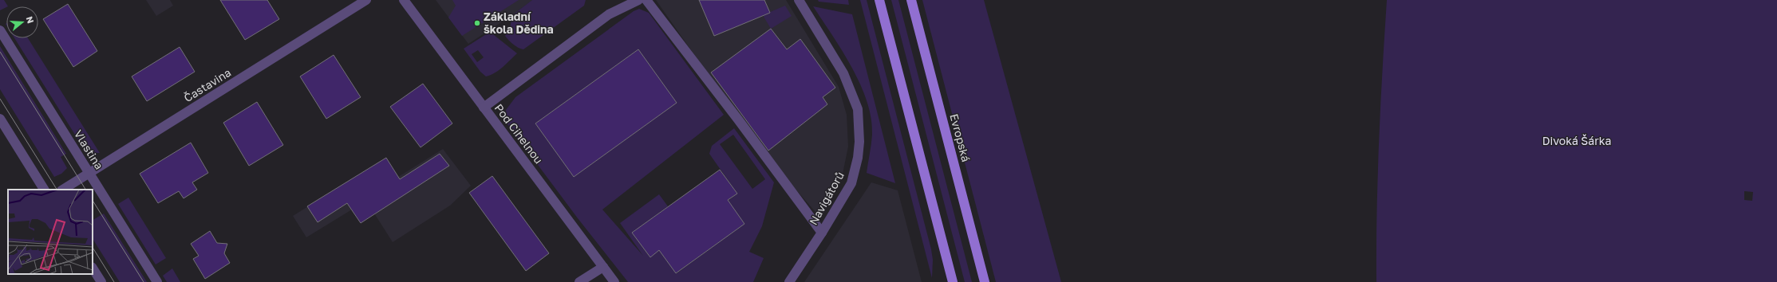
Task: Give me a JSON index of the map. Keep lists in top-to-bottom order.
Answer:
{
  "streets": {
    "main road": ["Evropská"],
    "street": [
      "Častavina",
      "Pod Cihelnou",
      "Vlastina",
      "Navigátorů"
    ]
  },
  "crossings": [
    ["Častavina", "Vlastina"]
  ],
  "parks": ["Divoká Šárka"],
  "places": ["Základní škola Dědina"],
  "north": "right"
}
